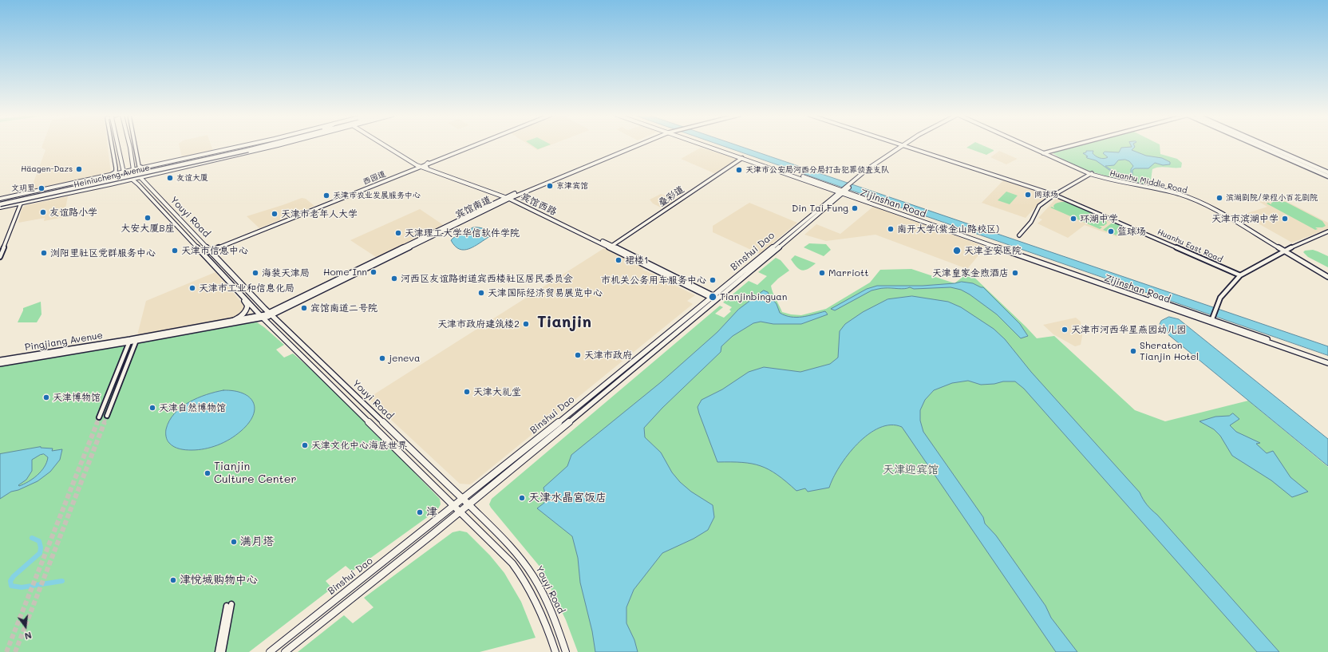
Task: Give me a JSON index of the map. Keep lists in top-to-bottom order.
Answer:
{
  "streets": {
    "highway": ["Heiniucheng Avenue"],
    "main road": [
      "Huanhu Middle Road",
      "Zijinshan Road",
      "宾馆西路",
      "宾馆南道",
      "Youyi Road",
      "Binshui Dao",
      "Pingjiang Avenue"
    ],
    "street": ["西园道", "叠彩道", "Huanhu East Road"]
  },
  "crossings": [
    ["Heiniucheng Avenue", "Youyi Road"],
    ["西园道", "宾馆西路"],
    ["西园道", "Youyi Road"],
    ["叠彩道", "Zijinshan Road"],
    ["叠彩道", "宾馆西路"],
    ["Zijinshan Road", "Binshui Dao"],
    ["宾馆西路", "宾馆南道"],
    ["宾馆西路", "Binshui Dao"],
    ["宾馆南道", "Youyi Road"],
    ["Youyi Road", "Binshui Dao"],
    ["Huanhu East Road", "Binshui Dao"]
  ],
  "districts": ["Tianjin"],
  "parks": ["天津迎宾馆"],
  "places": [
    "Häagen-Dazs",
    "天津市公安局河西分局打击犯罪侦查支队",
    "友谊大厦",
    "京津宾馆",
    "文玥里",
    "网球场",
    "天津市农业发展服务中心",
    "滨湖剧院/荣程小百花剧院",
    "Din Tai Fung",
    "友谊路小学",
    "天津市老年人大学",
    "大安大厦B座",
    "环湖中学",
    "天津市滨湖中学",
    "南开大学(紫金山路校区)",
    "篮球场",
    "天津理工大学华信软件学院",
    "天津市信息中心",
    "天津圣安医院",
    "浏阳里社区党群服务中心",
    "裙楼1",
    "Home Inn",
    "海装天津局",
    "Marriott",
    "天津皇家金煦酒店",
    "河西区友谊路街道宾西楼社区居民委员会",
    "市机关公务用车服务中心",
    "天津市工业和信息化局",
    "天津国际经济贸易展览中心",
    "Tianjinbinguan",
    "宾馆南道二号院",
    "天津市政府建筑楼2",
    "天津市河西华星燕园幼儿园",
    "Sheraton Tianjin Hotel",
    "天津市政府",
    "jeneva",
    "天津大礼堂",
    "天津博物馆",
    "天津自然博物馆",
    "天津文化中心海底世界",
    "Tianjin Culture Center",
    "天津水晶宫饭店",
    "津",
    "满月塔",
    "津悦城购物中心"
  ],
  "north": "bottom"
}
